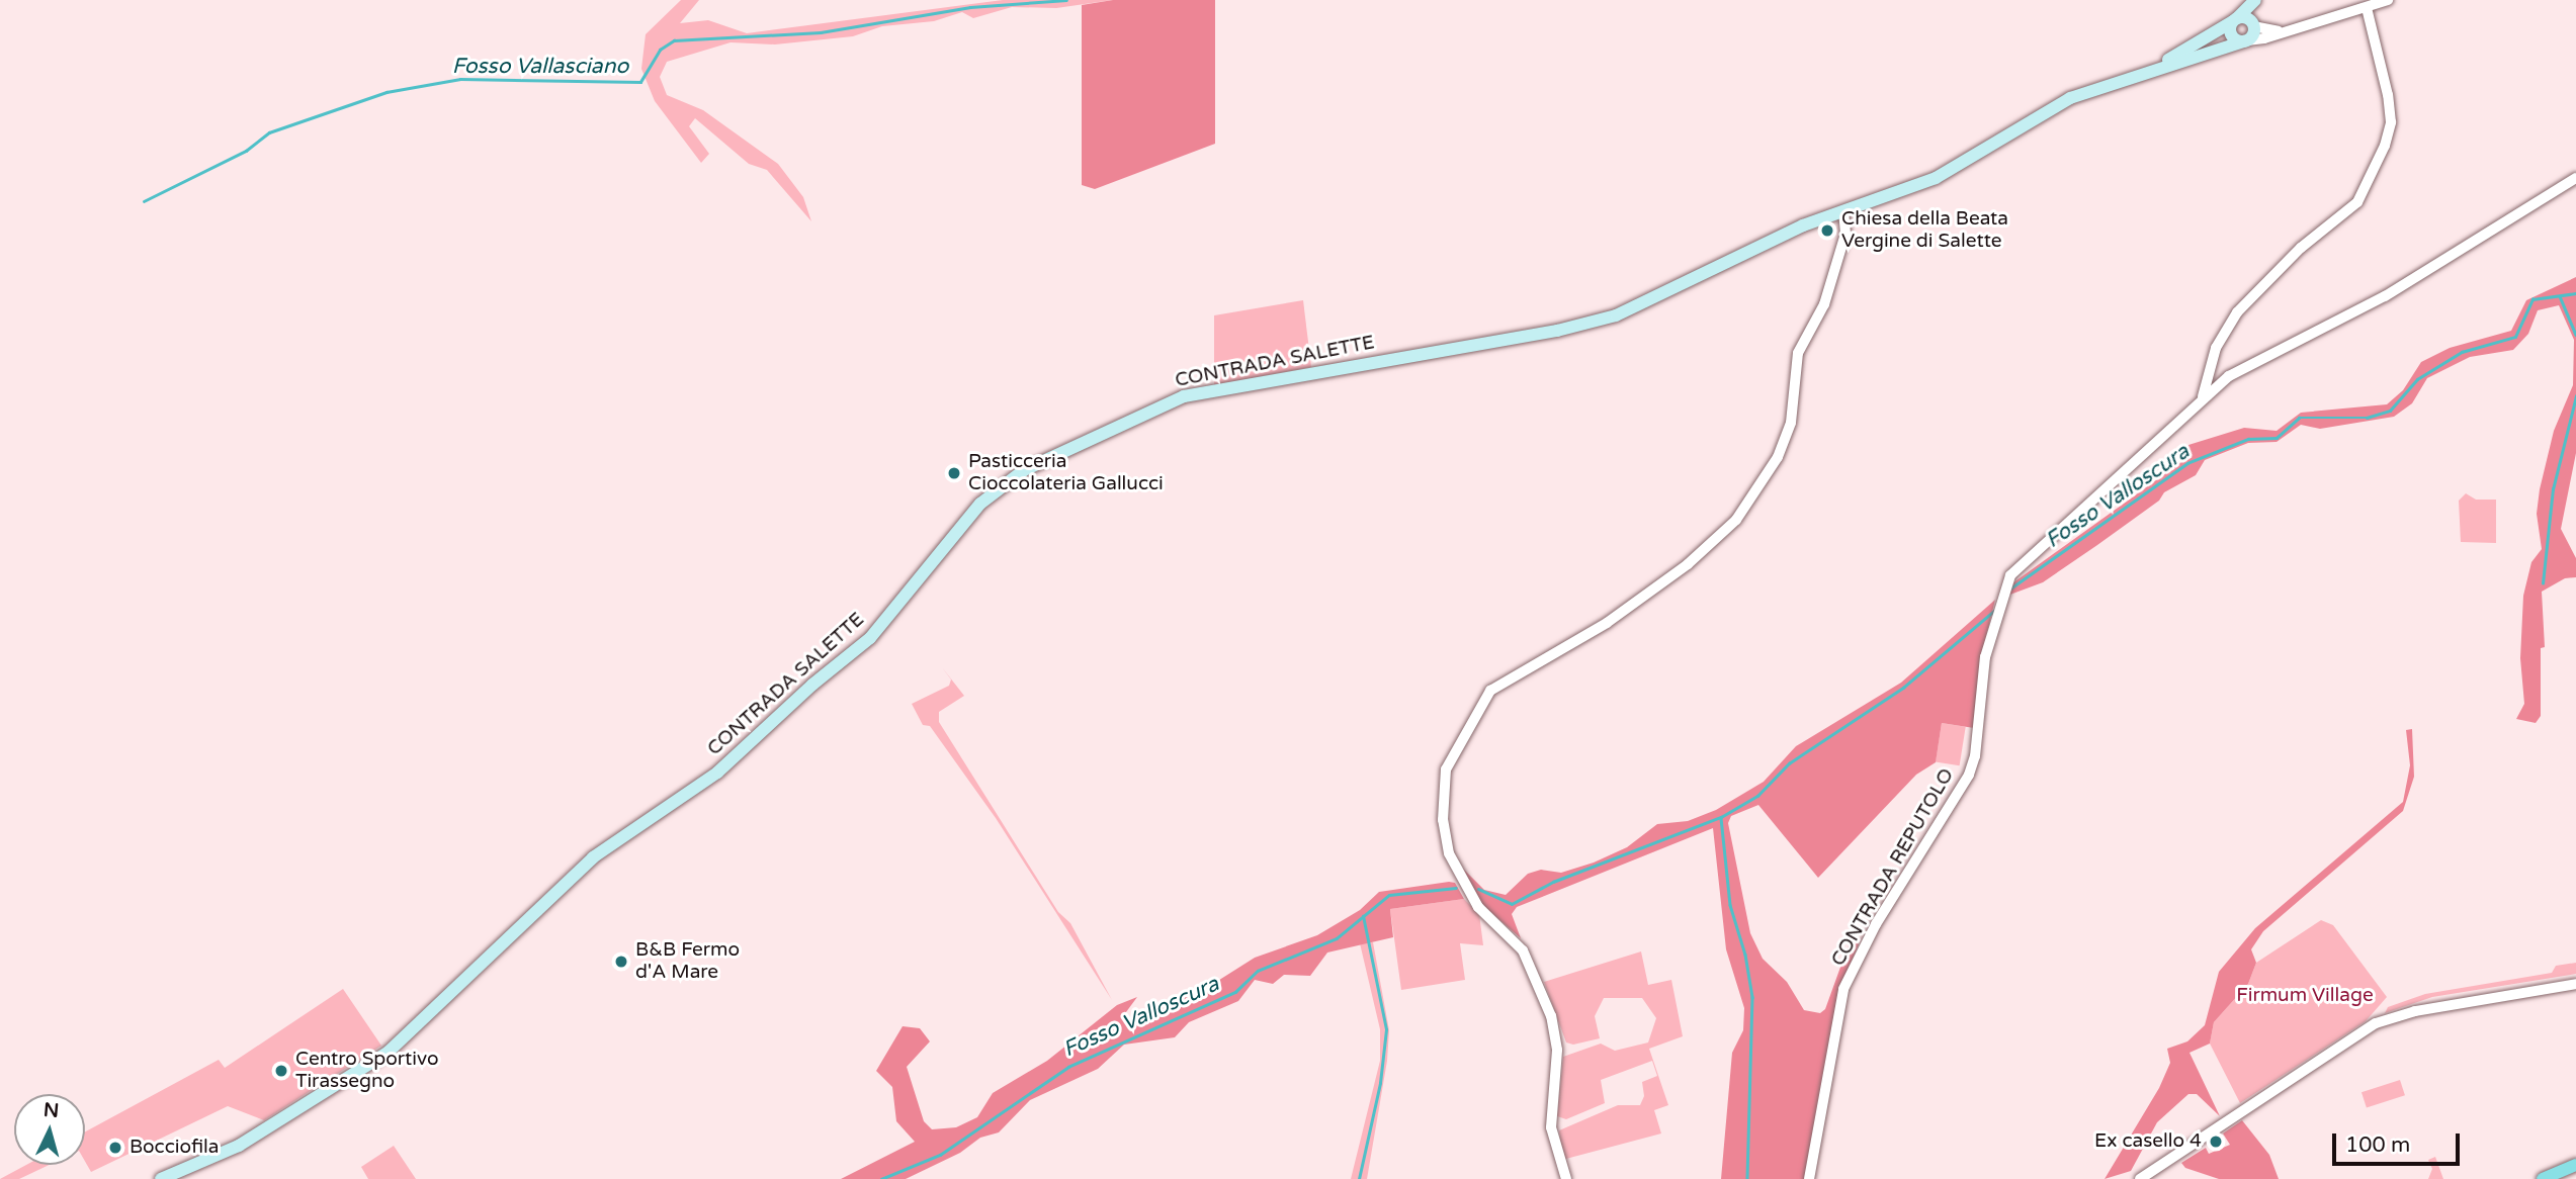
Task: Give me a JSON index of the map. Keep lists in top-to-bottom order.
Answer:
{
  "streets": {
    "main road": ["CONTRADA SALETTE"],
    "street": ["CONTRADA REPUTOLO"]
  },
  "water": ["Fosso Vallasciano", "Fosso Valloscura"],
  "parks": ["Firmum Village"],
  "places": [
    "Chiesa della Beata Vergine di Salette",
    "Pasticceria Cioccolateria Gallucci",
    "B&B Fermo d'A Mare",
    "Centro Sportivo Tirassegno",
    "Ex casello 4",
    "Bocciofila"
  ],
  "scale_bar": "100 m",
  "north": "top"
}
